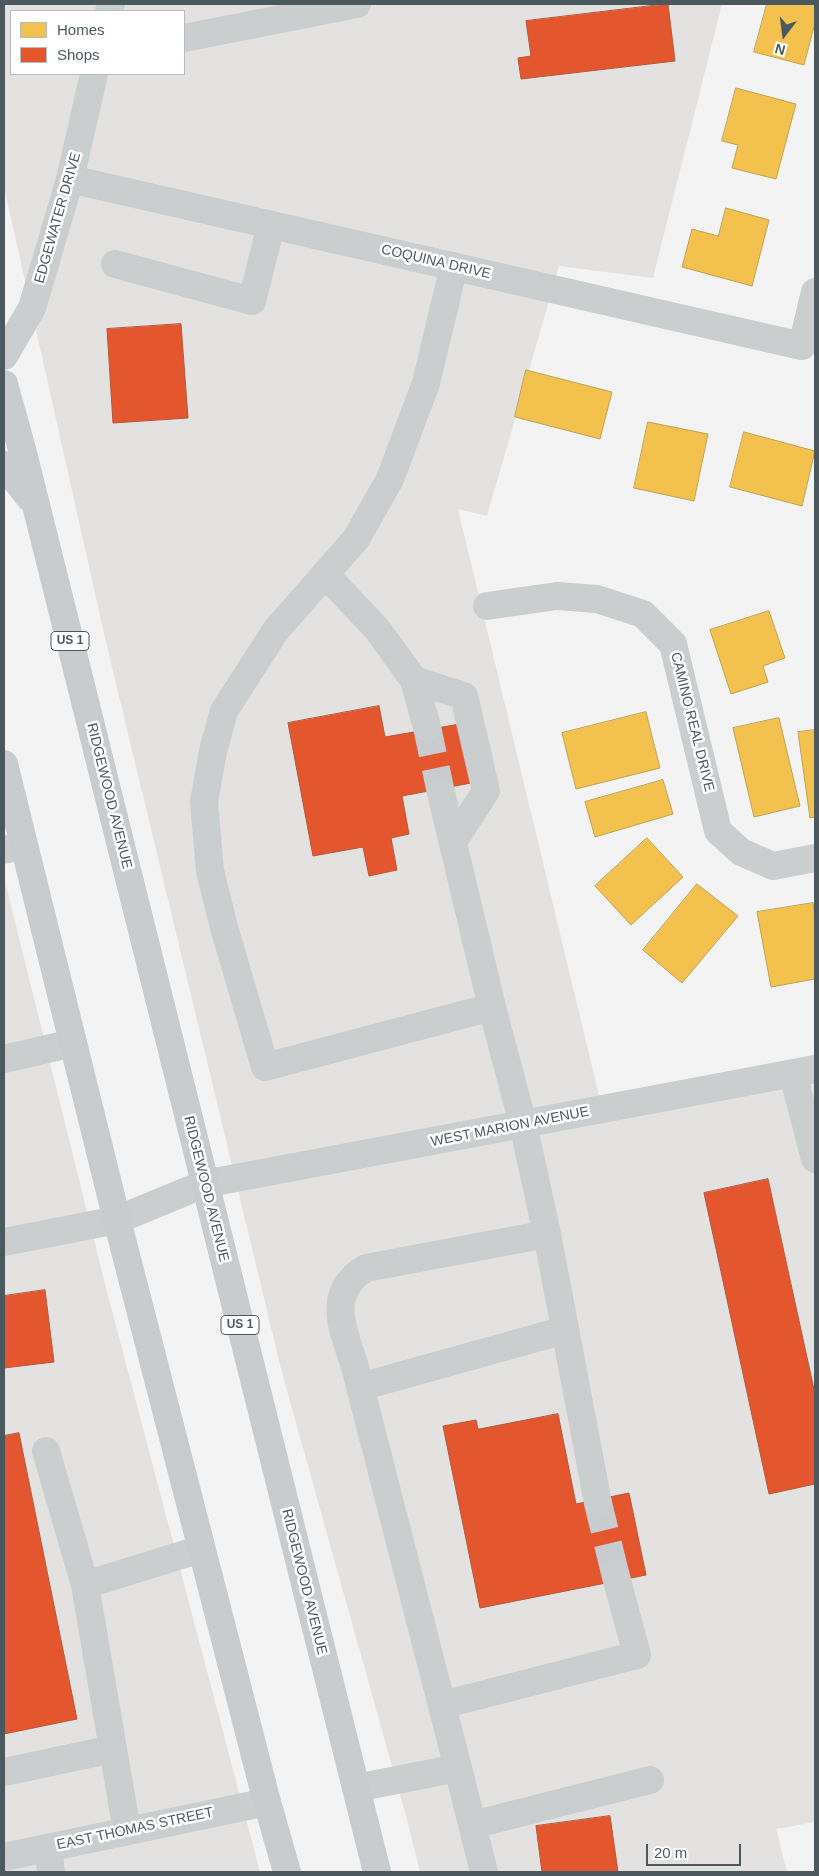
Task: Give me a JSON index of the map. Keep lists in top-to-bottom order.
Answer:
{
  "streets": {
    "main road": ["US 1", "RIDGEWOOD AVENUE"],
    "street": [
      "EDGEWATER DRIVE",
      "COQUINA DRIVE",
      "CAMINO REAL DRIVE",
      "WEST MARION AVENUE",
      "EAST THOMAS STREET"
    ]
  },
  "crossings": [
    ["EDGEWATER DRIVE", "COQUINA DRIVE"],
    ["RIDGEWOOD AVENUE", "WEST MARION AVENUE"]
  ],
  "legend": ["Homes", "Shops"],
  "scale_bar": "20 m",
  "north": "bottom"
}
